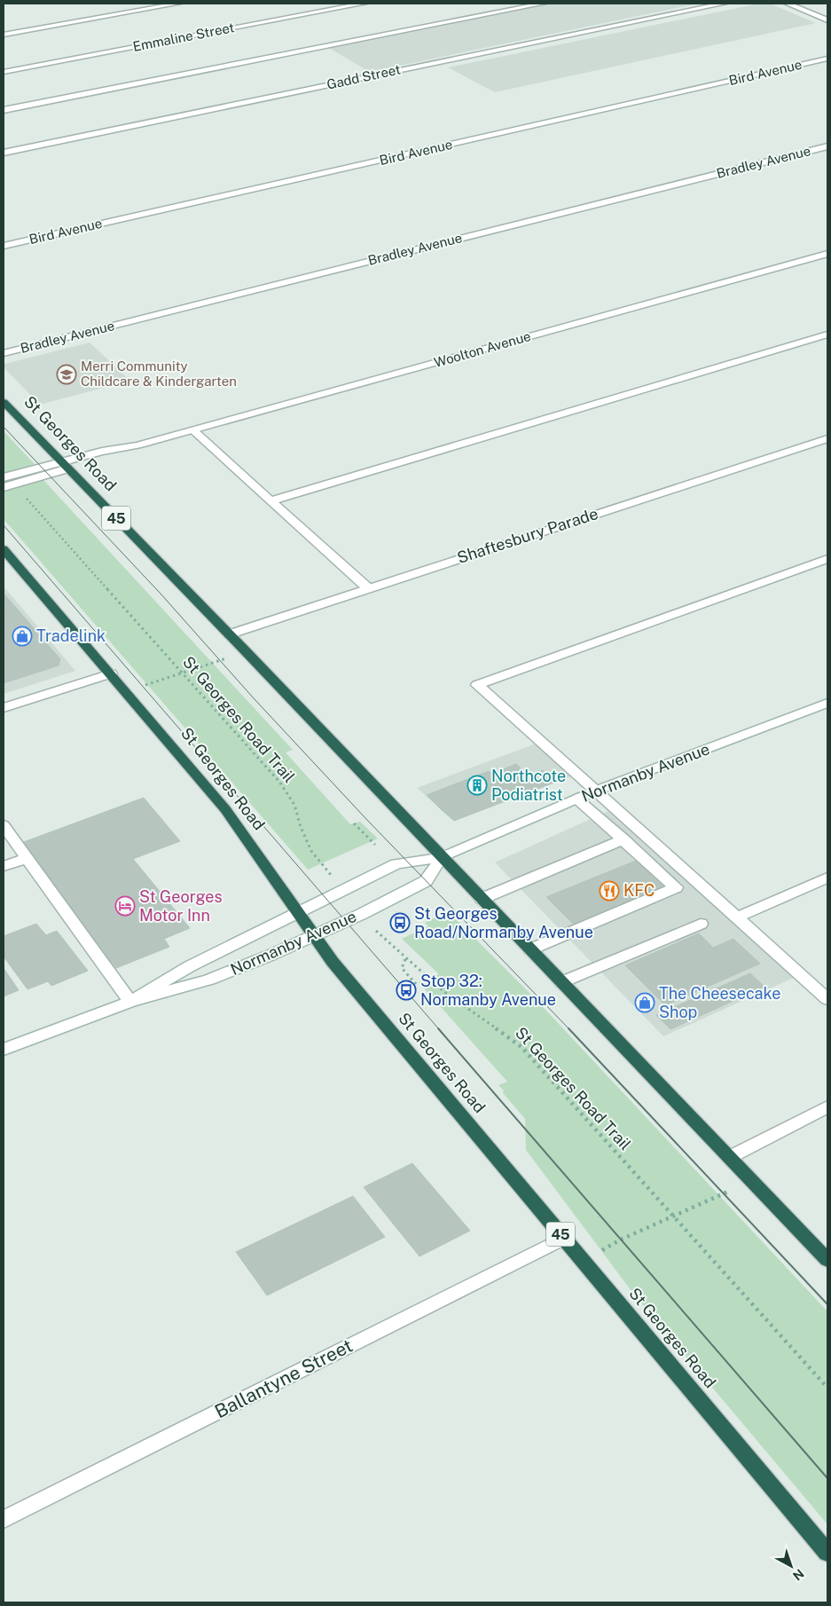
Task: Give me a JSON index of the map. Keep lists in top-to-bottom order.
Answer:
{
  "streets": {
    "highway": ["St Georges Road", "45"],
    "street": [
      "Emmaline Street",
      "Bird Avenue",
      "Gadd Street",
      "Bradley Avenue",
      "Woolton Avenue",
      "Shaftesbury Parade",
      "Normanby Avenue",
      "Ballantyne Street"
    ],
    "path": ["St Georges Road Trail"]
  },
  "crossings": [
    ["Woolton Avenue", "St Georges Road"],
    ["Woolton Avenue", "St Georges Road Trail"],
    ["St Georges Road", "Shaftesbury Parade"],
    ["St Georges Road", "Normanby Avenue"],
    ["St Georges Road", "Ballantyne Street"],
    ["St Georges Road Trail", "Normanby Avenue"]
  ],
  "places": {
    "school or university": ["Merri Community Childcare & Kindergarten"],
    "shop": ["Tradelink", "The Cheesecake Shop"],
    "building": ["Northcote Podiatrist"],
    "restaurant": ["KFC"],
    "hotel": ["St Georges Motor Inn"],
    "bus stop": ["St Georges Road/Normanby Avenue", "Stop 32: Normanby Avenue"]
  },
  "north": "bottom right"
}
